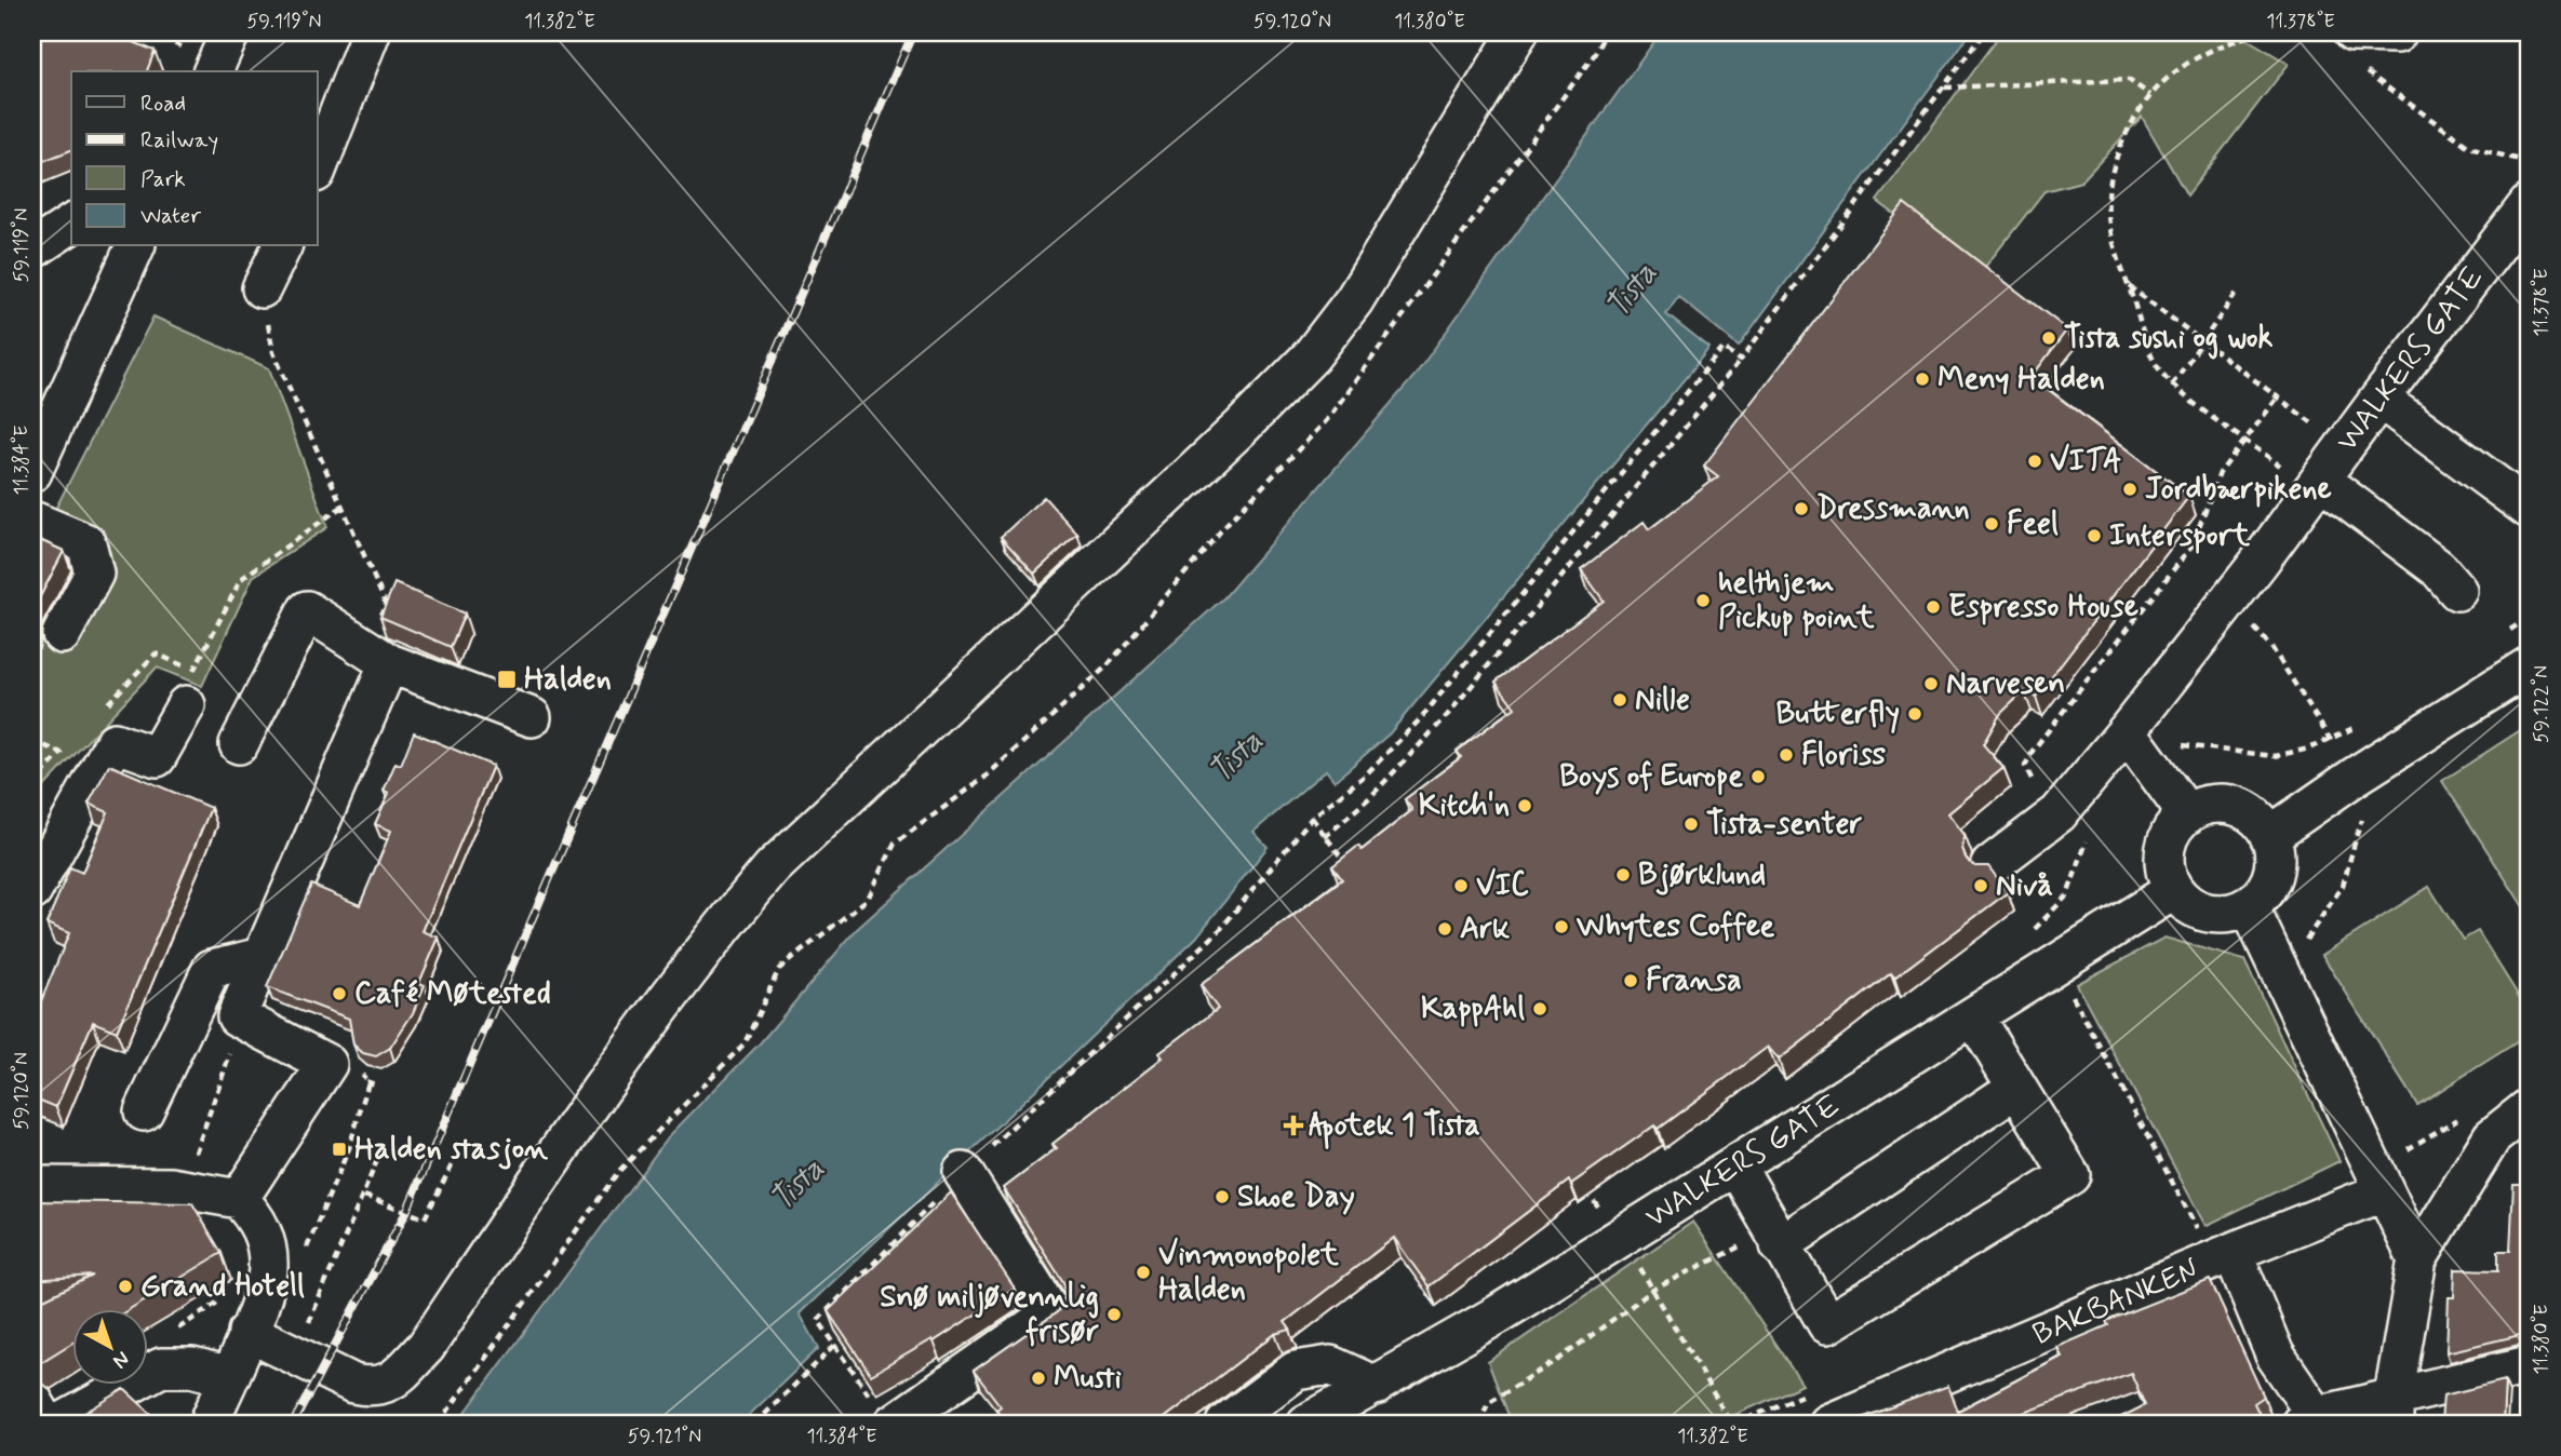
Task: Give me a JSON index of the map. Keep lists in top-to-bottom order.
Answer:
{
  "streets": {
    "street": ["WALKERS GATE", "BAKBANKEN"]
  },
  "water": ["Tista"],
  "places": {
    "other": [
      "Tista sushi og wok",
      "Meny Halden",
      "VITA",
      "Jordbærpikene",
      "Dressmann",
      "Feel",
      "Intersport",
      "helthjem Pickup point",
      "Espresso House",
      "Narvesen",
      "Nille",
      "Butterfly",
      "Floriss",
      "Boys of Europe",
      "Kitch'n",
      "Tista-senter",
      "Bjørklund",
      "VIC",
      "Nivå",
      "Whytes Coffee",
      "Ark",
      "Fransa",
      "Café Møtested",
      "KappAhl",
      "Shoe Day",
      "Vinmonopolet Halden",
      "Grand Hotell",
      "Snø miljøvennlig frisør",
      "Musti"
    ],
    "transit": ["Halden", "Halden stasjon"],
    "health": ["Apotek 1 Tista"]
  },
  "legend": [
    "Road",
    "Railway",
    "Park",
    "Water"
  ],
  "north": "bottom right",
  "coordinates": [
    "59.119°N",
    "11.382°E",
    "59.120°N",
    "11.380°E",
    "11.378°E",
    "11.384°E",
    "59.122°N",
    "59.121°N"
  ]
}
